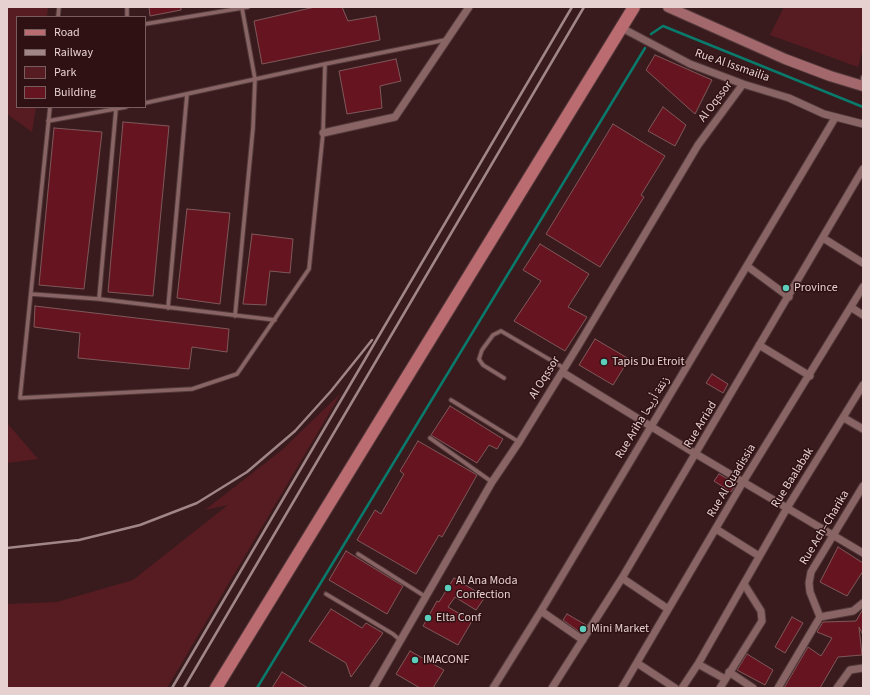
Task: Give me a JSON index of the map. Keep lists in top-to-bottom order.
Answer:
{
  "streets": {
    "street": [
      "Rue Al Issmailia",
      "Al Oqssor",
      "Rue Ariha زنقة أريحا",
      "Rue Arriad",
      "Rue Baalabak",
      "Rue Al Quadissia",
      "Rue Ach–Charika"
    ]
  },
  "crossings": [
    ["Rue Al Issmailia", "Al Oqssor"],
    ["Rue Al Issmailia", "Rue Ariha زنقة أريحا"]
  ],
  "places": [
    "Province",
    "Tapis Du Etroit",
    "Al Ana Moda Confection",
    "Elta Conf",
    "Mini Market",
    "IMACONF"
  ],
  "legend": [
    "Road",
    "Railway",
    "Park",
    "Building"
  ]
}
